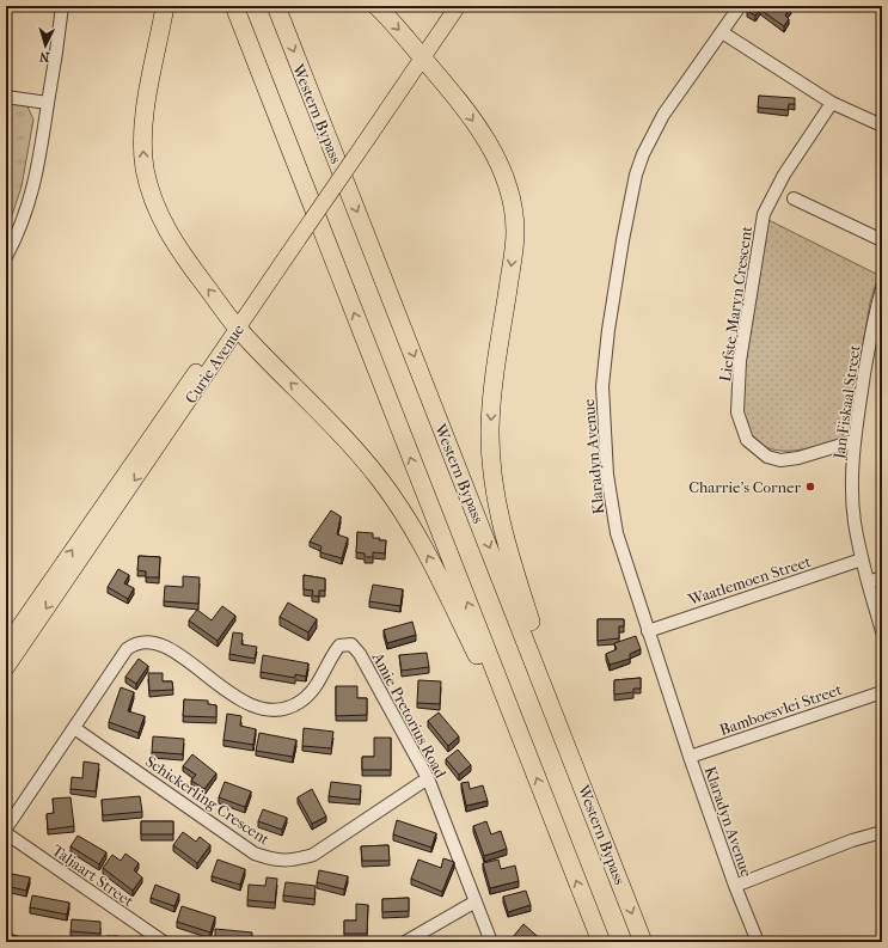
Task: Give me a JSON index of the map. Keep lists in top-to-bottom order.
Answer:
{
  "streets": {
    "highway": ["Western Bypass"],
    "main road": ["Curie Avenue"],
    "street": [
      "Liefste Maryn Crescent",
      "Jan Fiskaal Street",
      "Klaradyn Avenue",
      "Waatlemoen Street",
      "Bamboesvlei Street",
      "Amie Pretorius Road",
      "Schickerling Crescent",
      "Taljaart Street"
    ]
  },
  "crossings": [
    ["Liefste Maryn Crescent", "Jan Fiskaal Street"],
    ["Jan Fiskaal Street", "Waatlemoen Street"],
    ["Klaradyn Avenue", "Waatlemoen Street"],
    ["Klaradyn Avenue", "Bamboesvlei Street"],
    ["Amie Pretorius Road", "Schickerling Crescent"]
  ],
  "places": ["Charrie's Corner"],
  "north": "bottom"
}
